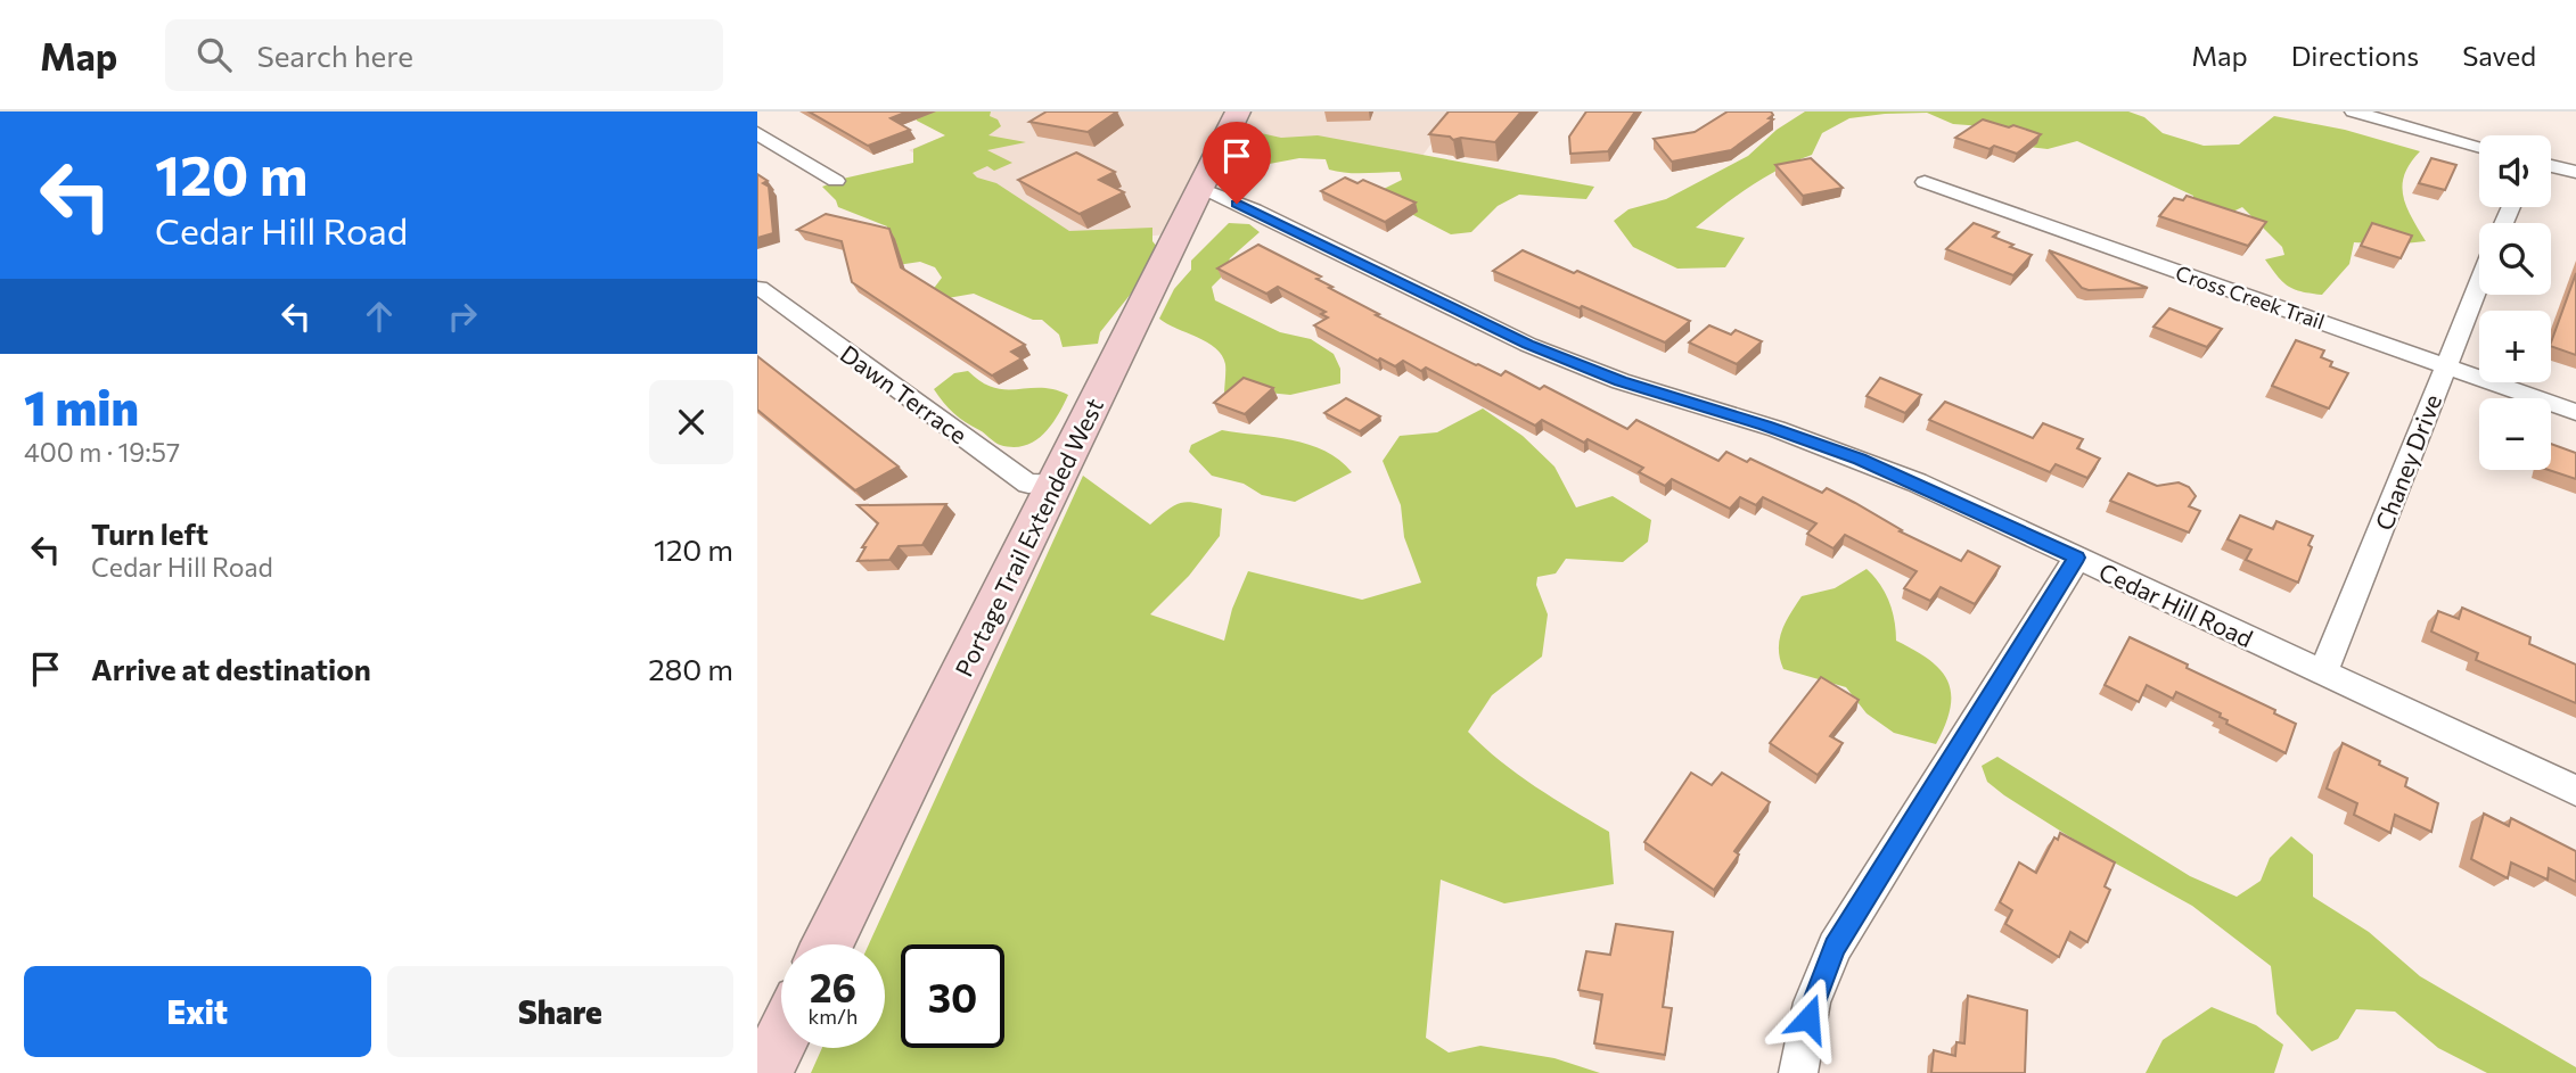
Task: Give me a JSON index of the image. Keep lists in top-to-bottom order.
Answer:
{
  "streets": {
    "main road": ["Portage Trail Extended West"],
    "street": [
      "Cross Creek Trail",
      "Dawn Terrace",
      "Chaney Drive",
      "Cedar Hill Road"
    ]
  },
  "crossings": [
    ["Cross Creek Trail", "Chaney Drive"],
    ["Dawn Terrace", "Portage Trail Extended West"],
    ["Chaney Drive", "Cedar Hill Road"],
    ["Portage Trail Extended West", "Cedar Hill Road"]
  ],
  "page": {
    "header": "Map",
    "search": "Search here",
    "nav": ["Map", "Directions", "Saved"],
    "turn": ["120 m", "Cedar Hill Road"],
    "map_buttons": ["+", "−"],
    "heading": ["1 min", "400 m · 19:57"],
    "list": [
      {
        "name": "Turn left",
        "note": "Cedar Hill Road",
        "value": "120 m"
      },
      {
        "name": "Arrive at destination",
        "value": "280 m"
      }
    ],
    "speed": "26 km/h",
    "limit": "30",
    "buttons": ["Exit", "Share"]
  }
}
